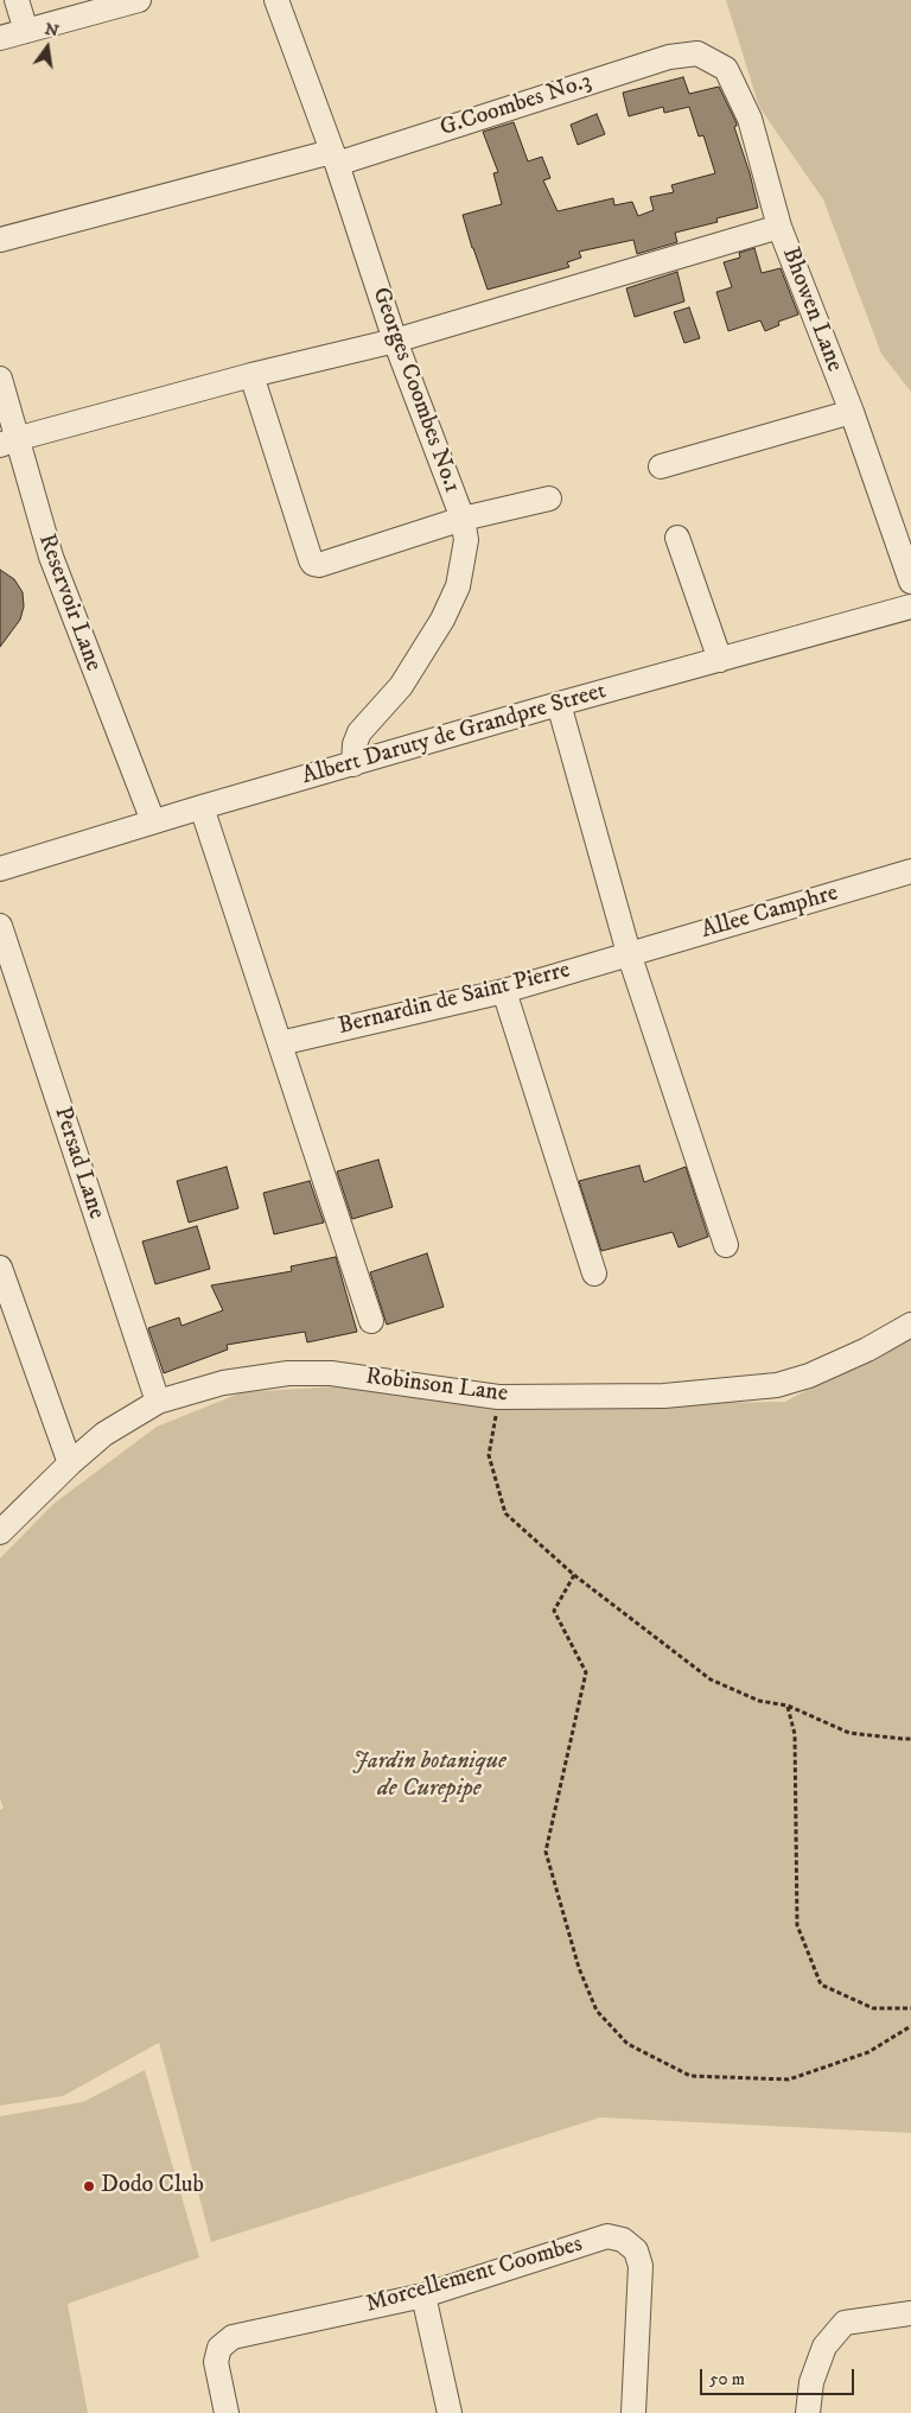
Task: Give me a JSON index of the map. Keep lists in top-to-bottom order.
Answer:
{
  "streets": {
    "street": [
      "G.Coombes No.3",
      "Bhowen Lane",
      "Georges Coombes No.1",
      "Reservoir Lane",
      "Albert Daruty de Grandpre Street",
      "Allee Camphre",
      "Bernardin de Saint Pierre",
      "Persad Lane",
      "Robinson Lane",
      "Morcellement Coombes"
    ]
  },
  "crossings": [
    ["G.Coombes No.3", "Bhowen Lane"],
    ["G.Coombes No.3", "Georges Coombes No.1"],
    ["Georges Coombes No.1", "Albert Daruty de Grandpre Street"],
    ["Reservoir Lane", "Albert Daruty de Grandpre Street"],
    ["Allee Camphre", "Bernardin de Saint Pierre"],
    ["Persad Lane", "Robinson Lane"]
  ],
  "parks": ["Jardin botanique de Curepipe"],
  "places": ["Dodo Club"],
  "scale_bar": "50 m",
  "north": "top"
}
